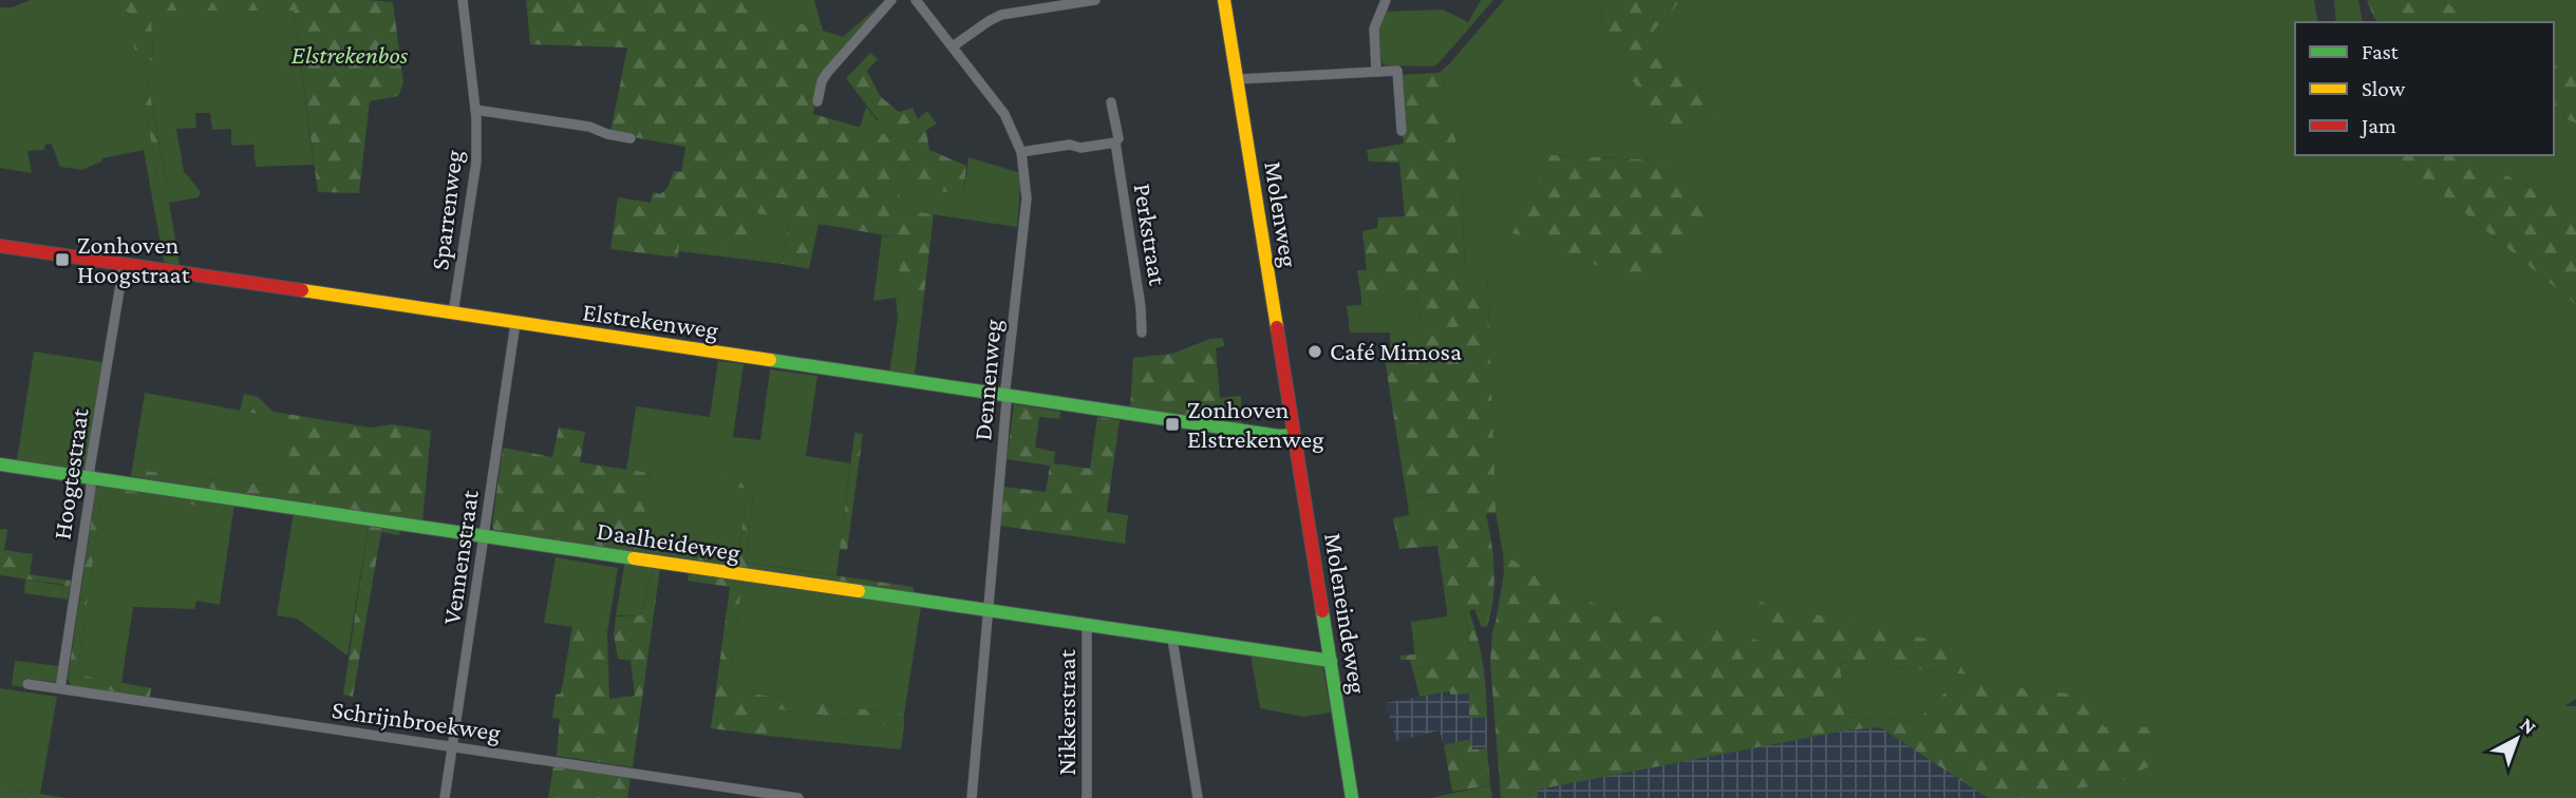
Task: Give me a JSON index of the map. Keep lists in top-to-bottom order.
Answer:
{
  "streets": {
    "street": [
      "Sparrenweg",
      "Molenweg",
      "Perkstraat",
      "Elstrekenweg",
      "Dennenweg",
      "Hoogtestraat",
      "Daalheideweg",
      "Vennenstraat",
      "Moleneindeweg",
      "Nikkerstraat",
      "Schrijnbroekweg"
    ]
  },
  "crossings": [
    ["Sparrenweg", "Elstrekenweg"],
    ["Molenweg", "Elstrekenweg"],
    ["Molenweg", "Moleneindeweg"],
    ["Elstrekenweg", "Dennenweg"],
    ["Elstrekenweg", "Hoogtestraat"],
    ["Elstrekenweg", "Vennenstraat"],
    ["Elstrekenweg", "Moleneindeweg"],
    ["Dennenweg", "Daalheideweg"],
    ["Hoogtestraat", "Daalheideweg"],
    ["Hoogtestraat", "Schrijnbroekweg"],
    ["Daalheideweg", "Vennenstraat"],
    ["Daalheideweg", "Moleneindeweg"],
    ["Daalheideweg", "Nikkerstraat"],
    ["Vennenstraat", "Schrijnbroekweg"]
  ],
  "parks": ["Elstrekenbos"],
  "places": {
    "transit": ["Zonhoven Hoogstraat", "Zonhoven Elstrekenweg"],
    "other": ["Café Mimosa"]
  },
  "legend": ["Fast", "Slow", "Jam"],
  "north": "top right"
}
